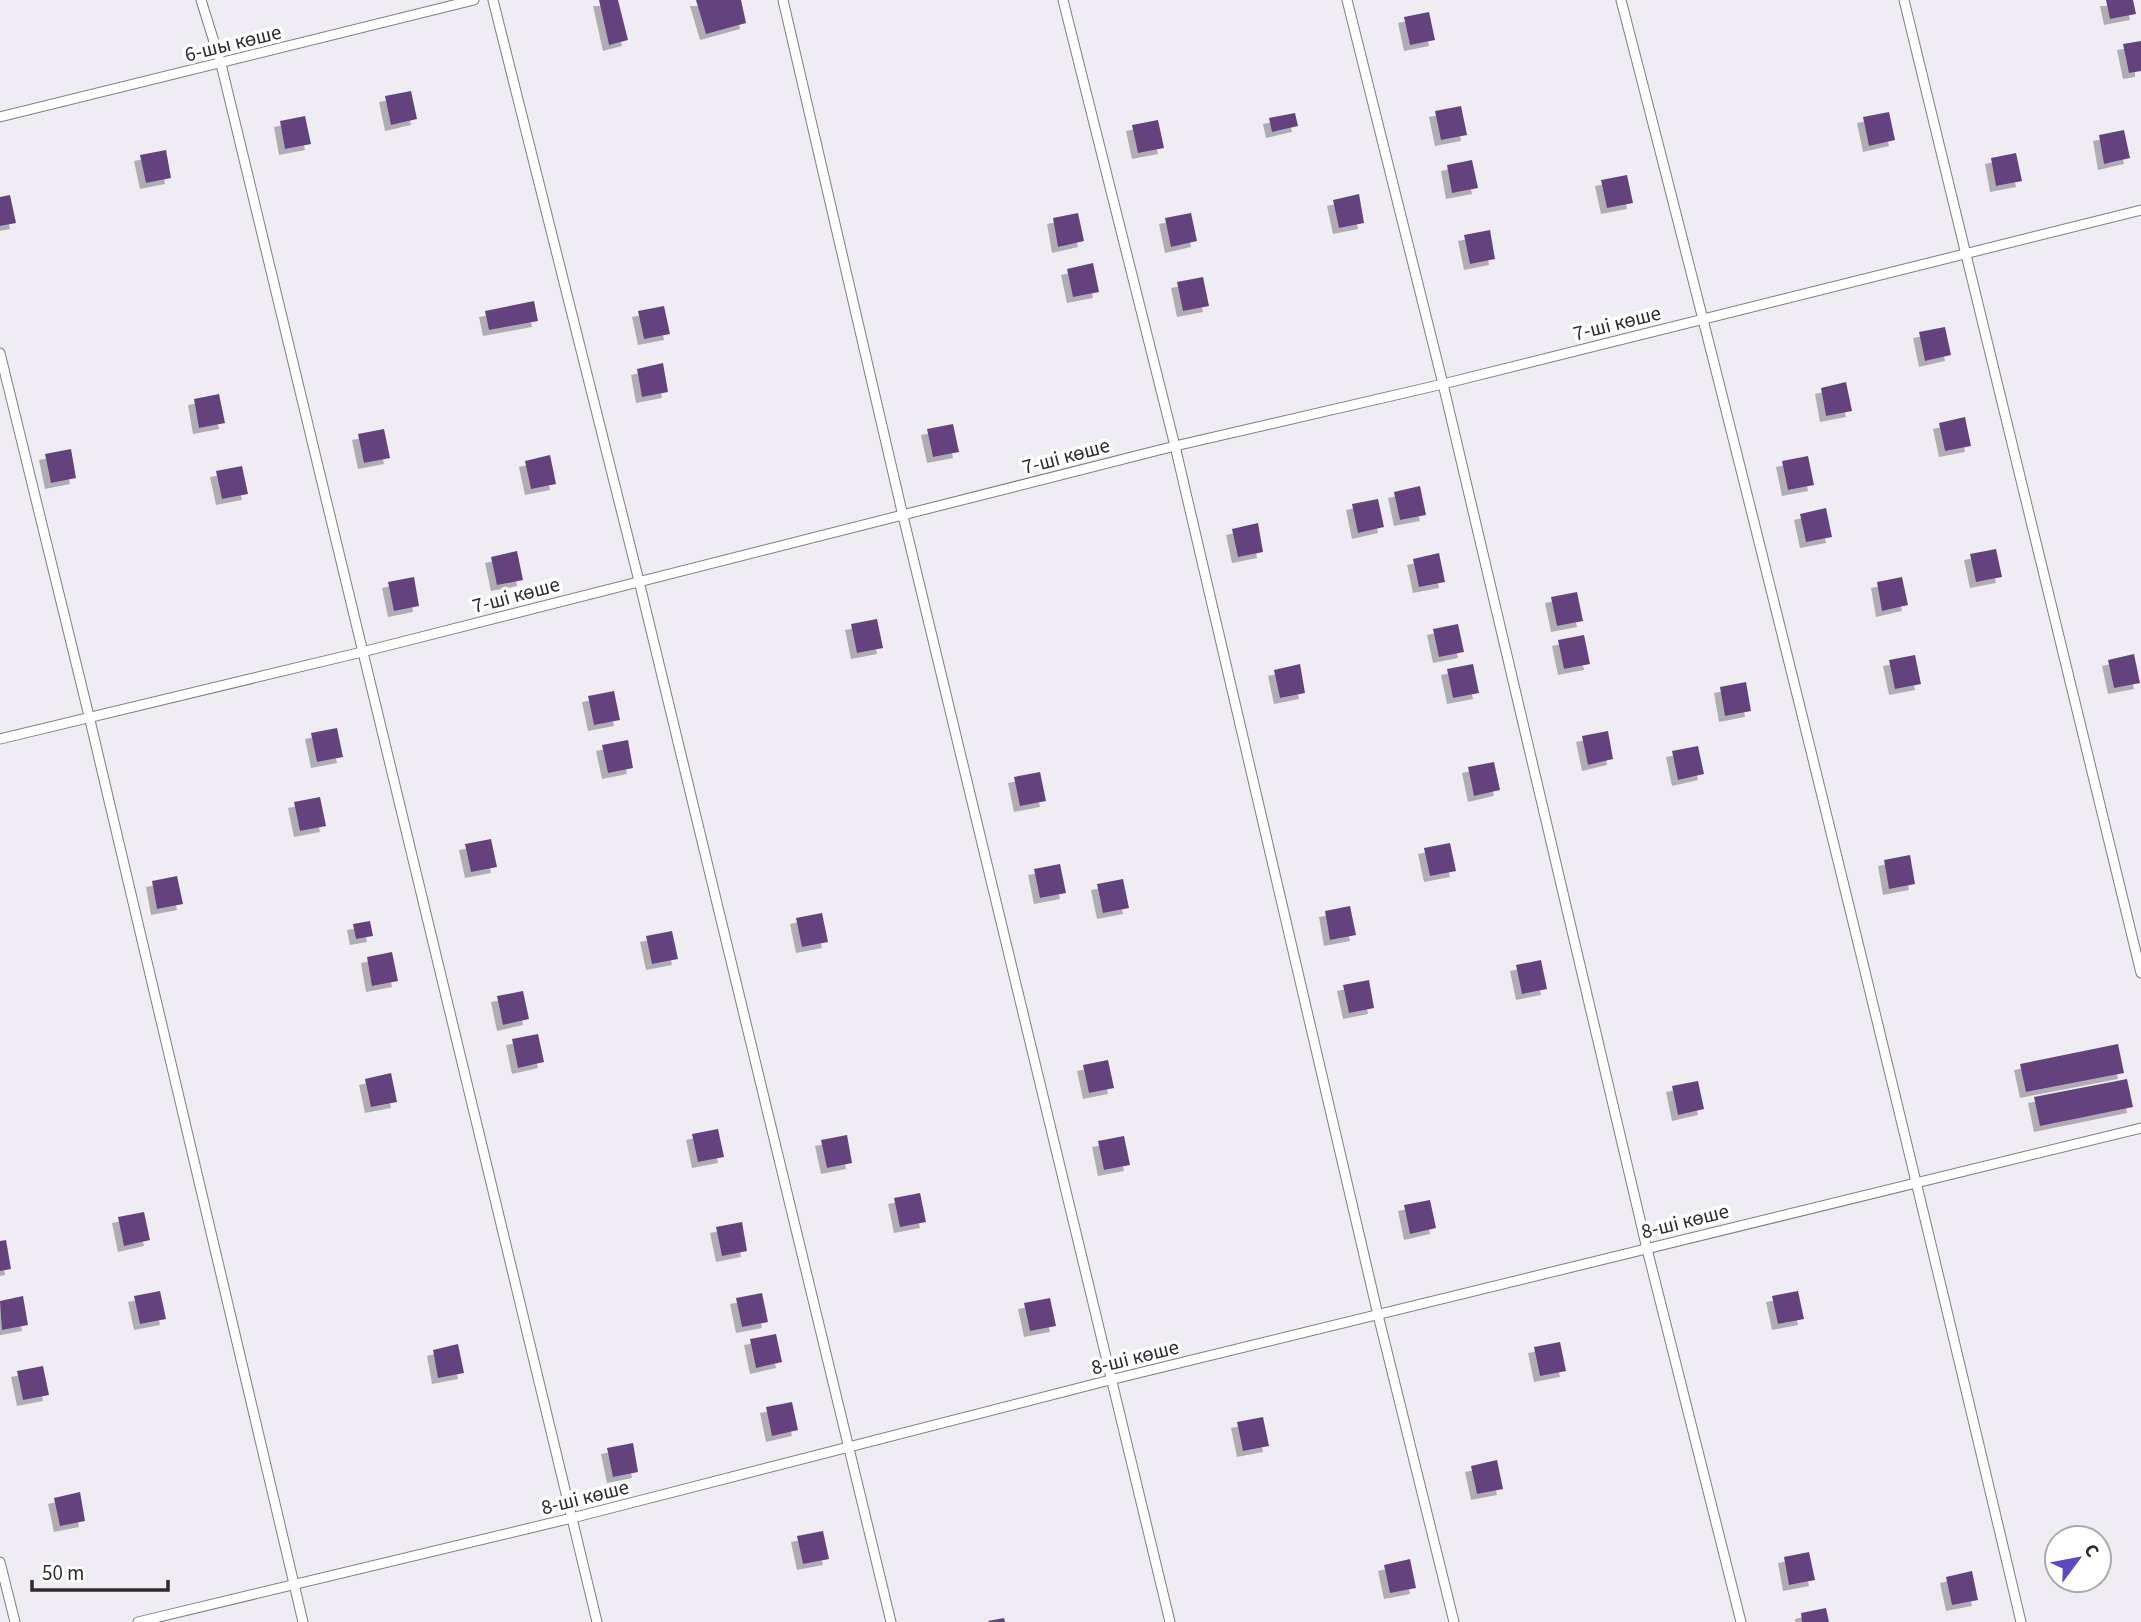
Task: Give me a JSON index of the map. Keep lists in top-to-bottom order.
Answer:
{
  "streets": {
    "lane": ["6-шы көше", "7-ші көше", "8-ші көше"]
  },
  "scale_bar": "50 m",
  "north": "top right"
}
